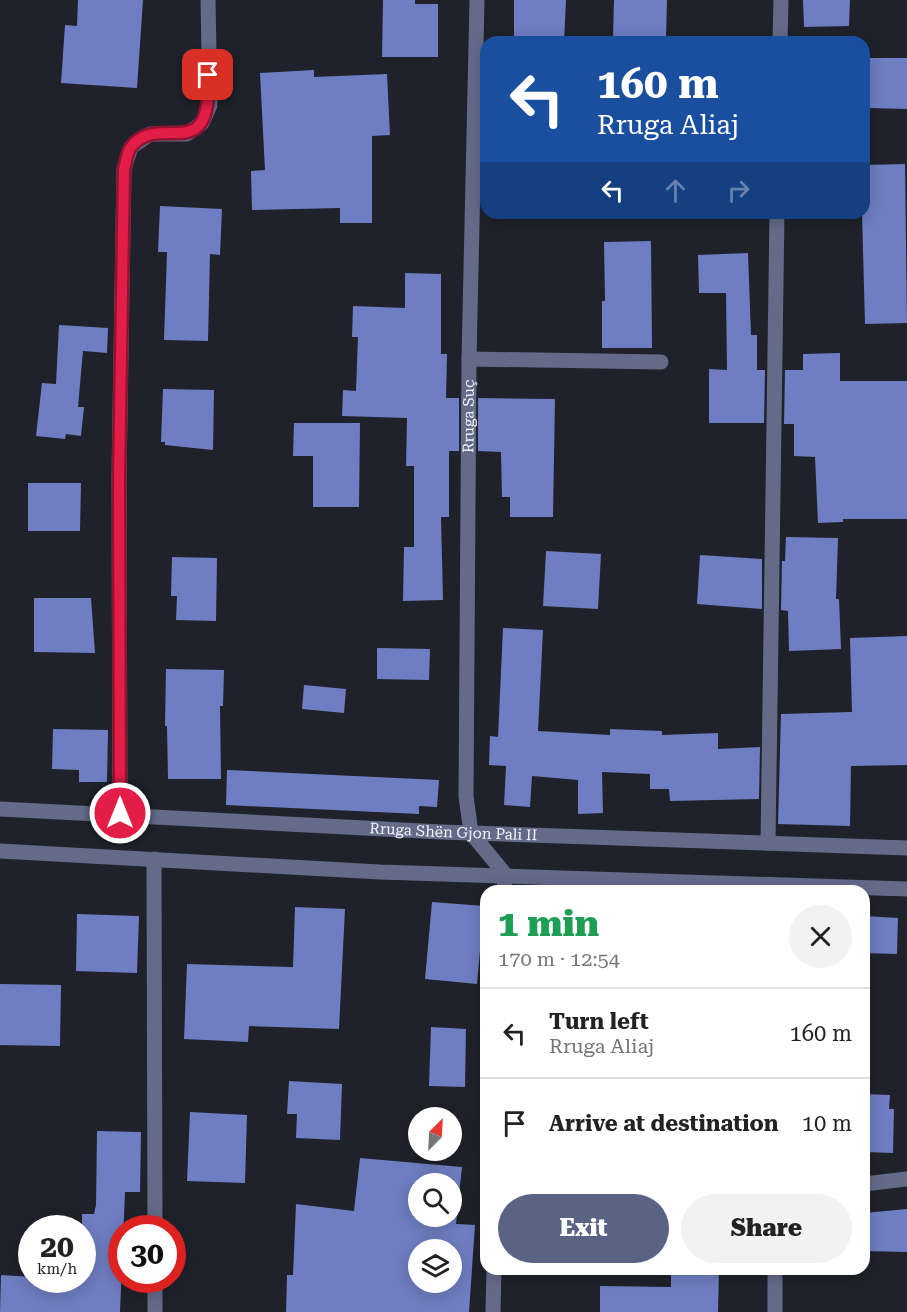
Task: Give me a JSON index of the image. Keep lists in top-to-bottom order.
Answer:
{
  "streets": {
    "street": ["Rruga Suç", "Rruga Shën Gjon Pali II"]
  },
  "crossings": [
    ["Rruga Suç", "Rruga Shën Gjon Pali II"]
  ],
  "north": "top right",
  "page": {
    "turn": ["160 m", "Rruga Aliaj"],
    "heading": ["1 min", "170 m · 12:54"],
    "list": [
      {
        "name": "Turn left",
        "note": "Rruga Aliaj",
        "value": "160 m"
      },
      {
        "name": "Arrive at destination",
        "value": "10 m"
      }
    ],
    "buttons": ["Exit", "Share"],
    "speed": "20 km/h",
    "limit": "30"
  }
}
